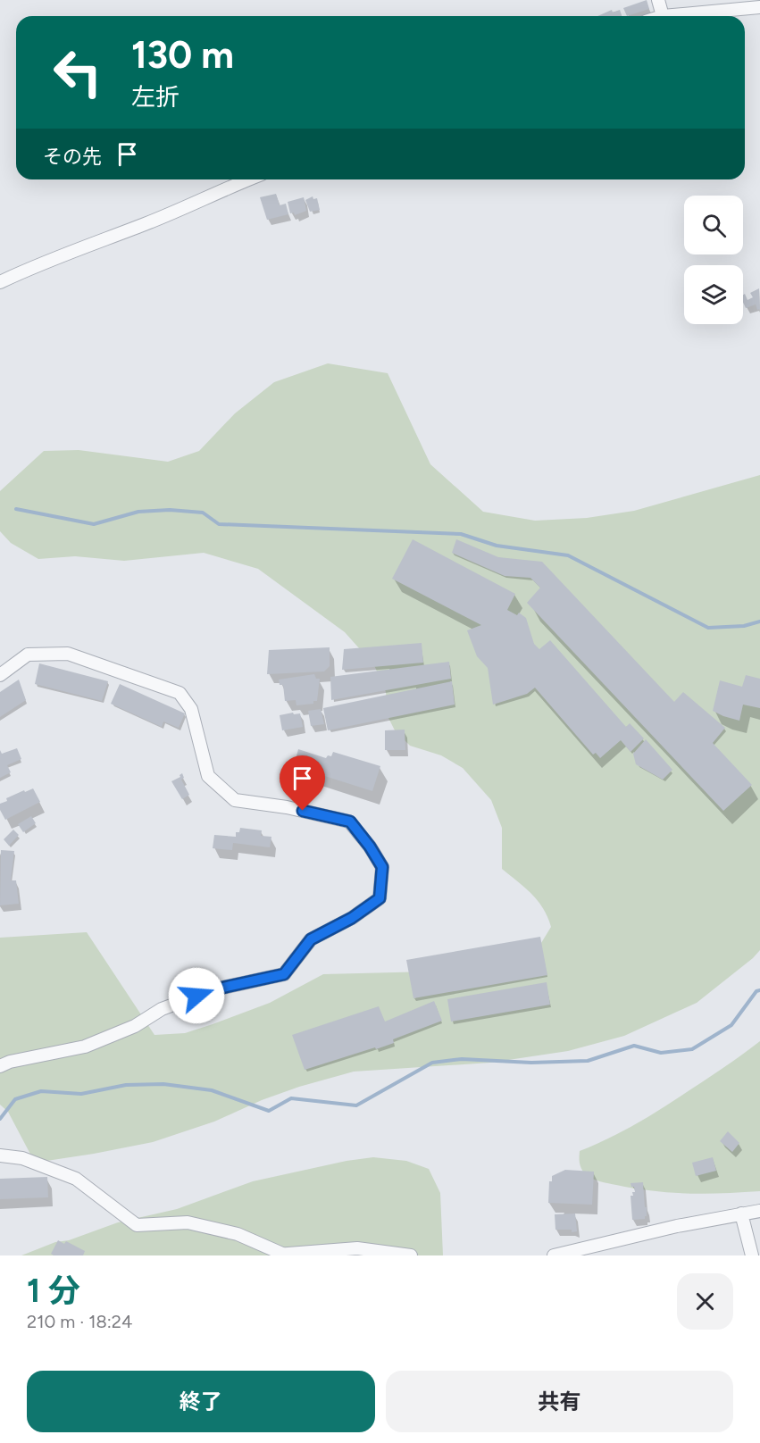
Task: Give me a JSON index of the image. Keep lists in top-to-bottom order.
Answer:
{
  "page": {
    "turn": ["130 m", "左折"],
    "then": "その先",
    "heading": ["1 分", "210 m · 18:24"],
    "buttons": ["終了", "共有"]
  }
}
